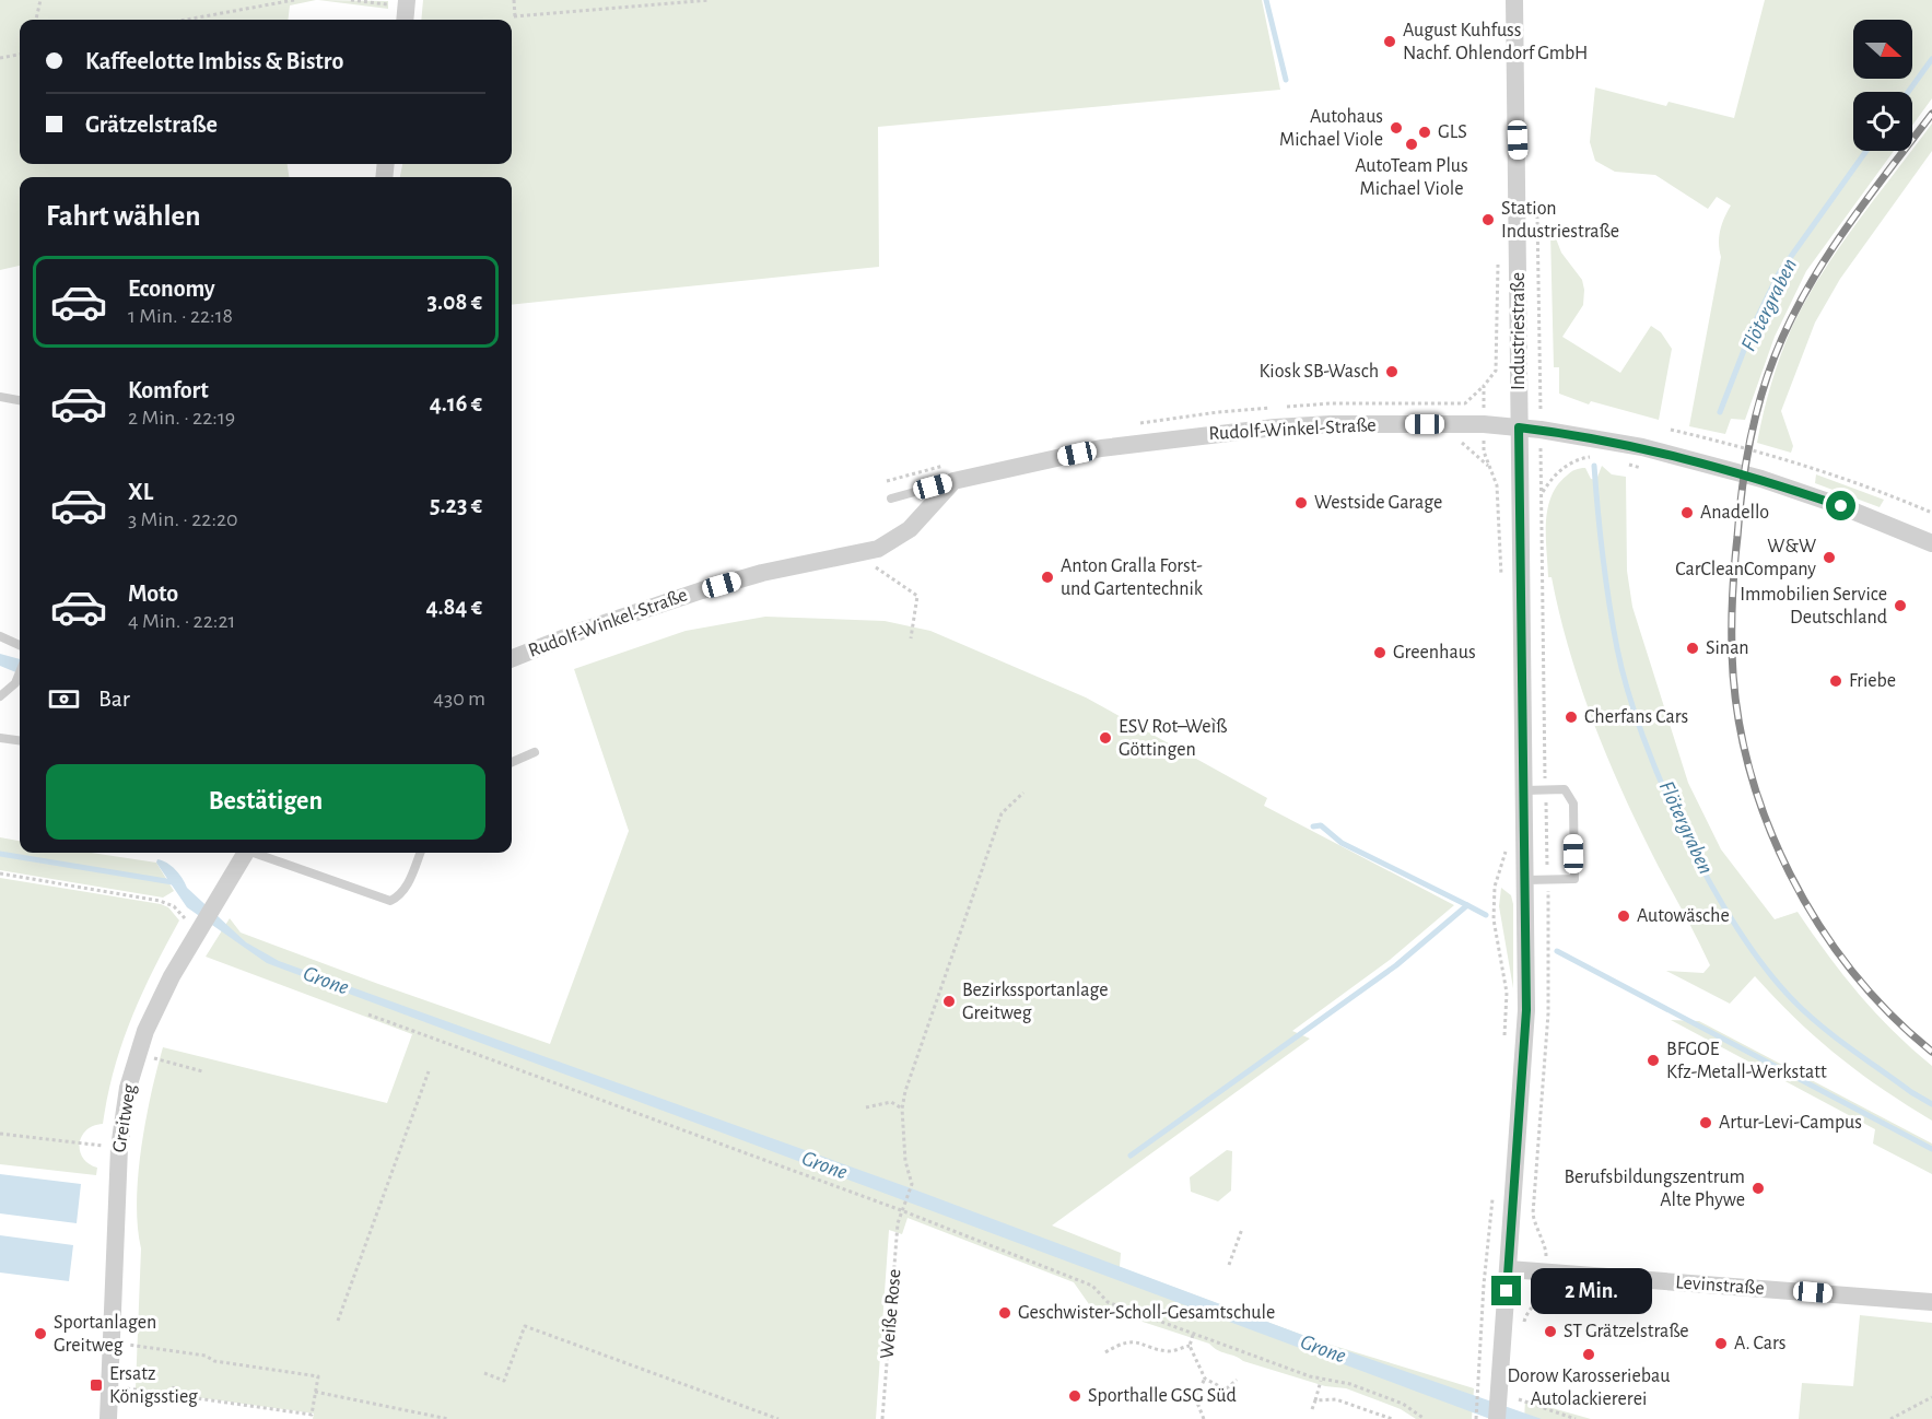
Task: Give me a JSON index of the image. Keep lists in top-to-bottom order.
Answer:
{
  "streets": {
    "street": [
      "Industriestraße",
      "Rudolf-Winkel-Straße",
      "Greitweg",
      "Levinstraße"
    ],
    "path": ["Weiße Rose"]
  },
  "crossings": [
    ["Industriestraße", "Rudolf-Winkel-Straße"],
    ["Industriestraße", "Levinstraße"]
  ],
  "water": ["Flötergraben", "Grone"],
  "places": {
    "other": [
      "August Kuhfuss Nachf. Ohlendorf GmbH",
      "Autohaus Michael Viole",
      "GLS",
      "AutoTeam Plus Michael Viole",
      "Station Industriestraße",
      "Kiosk SB-Wasch",
      "Westside Garage",
      "Anadello",
      "W&W CarCleanCompany",
      "Anton Gralla Forst- und Gartentechnik",
      "Immobilien Service Deutschland",
      "Sinan",
      "Greenhaus",
      "Friebe",
      "Cherfans Cars",
      "ESV Rot–Weìß Göttingen",
      "Autowäsche",
      "Bezirkssportanlage Greitweg",
      "BFGOE Kfz-Metall-Werkstatt",
      "Artur-Levi-Campus",
      "Berufsbildungszentrum Alte Phywe",
      "Geschwister-Scholl-Gesamtschule",
      "ST Grätzelstraße",
      "Sportanlagen Greitweg",
      "A. Cars",
      "Dorow Karosseriebau Autolackiererei",
      "Sporthalle GSG Süd"
    ],
    "transit": ["Ersatz Königsstieg"]
  },
  "north": "right",
  "page": {
    "banner": ["Kaffeelotte Imbiss & Bistro", "Grätzelstraße"],
    "heading": "Fahrt wählen",
    "list": [
      {
        "name": "Economy",
        "note": "1 Min. · 22:18",
        "value": "3.08 €"
      },
      {
        "name": "Komfort",
        "note": "2 Min. · 22:19",
        "value": "4.16 €"
      },
      {
        "name": "XL",
        "note": "3 Min. · 22:20",
        "value": "5.23 €"
      },
      {
        "name": "Moto",
        "note": "4 Min. · 22:21",
        "value": "4.84 €"
      }
    ],
    "pay": ["Bar", "430 m"],
    "buttons": "Bestätigen",
    "bubble": "2 Min."
  }
}
